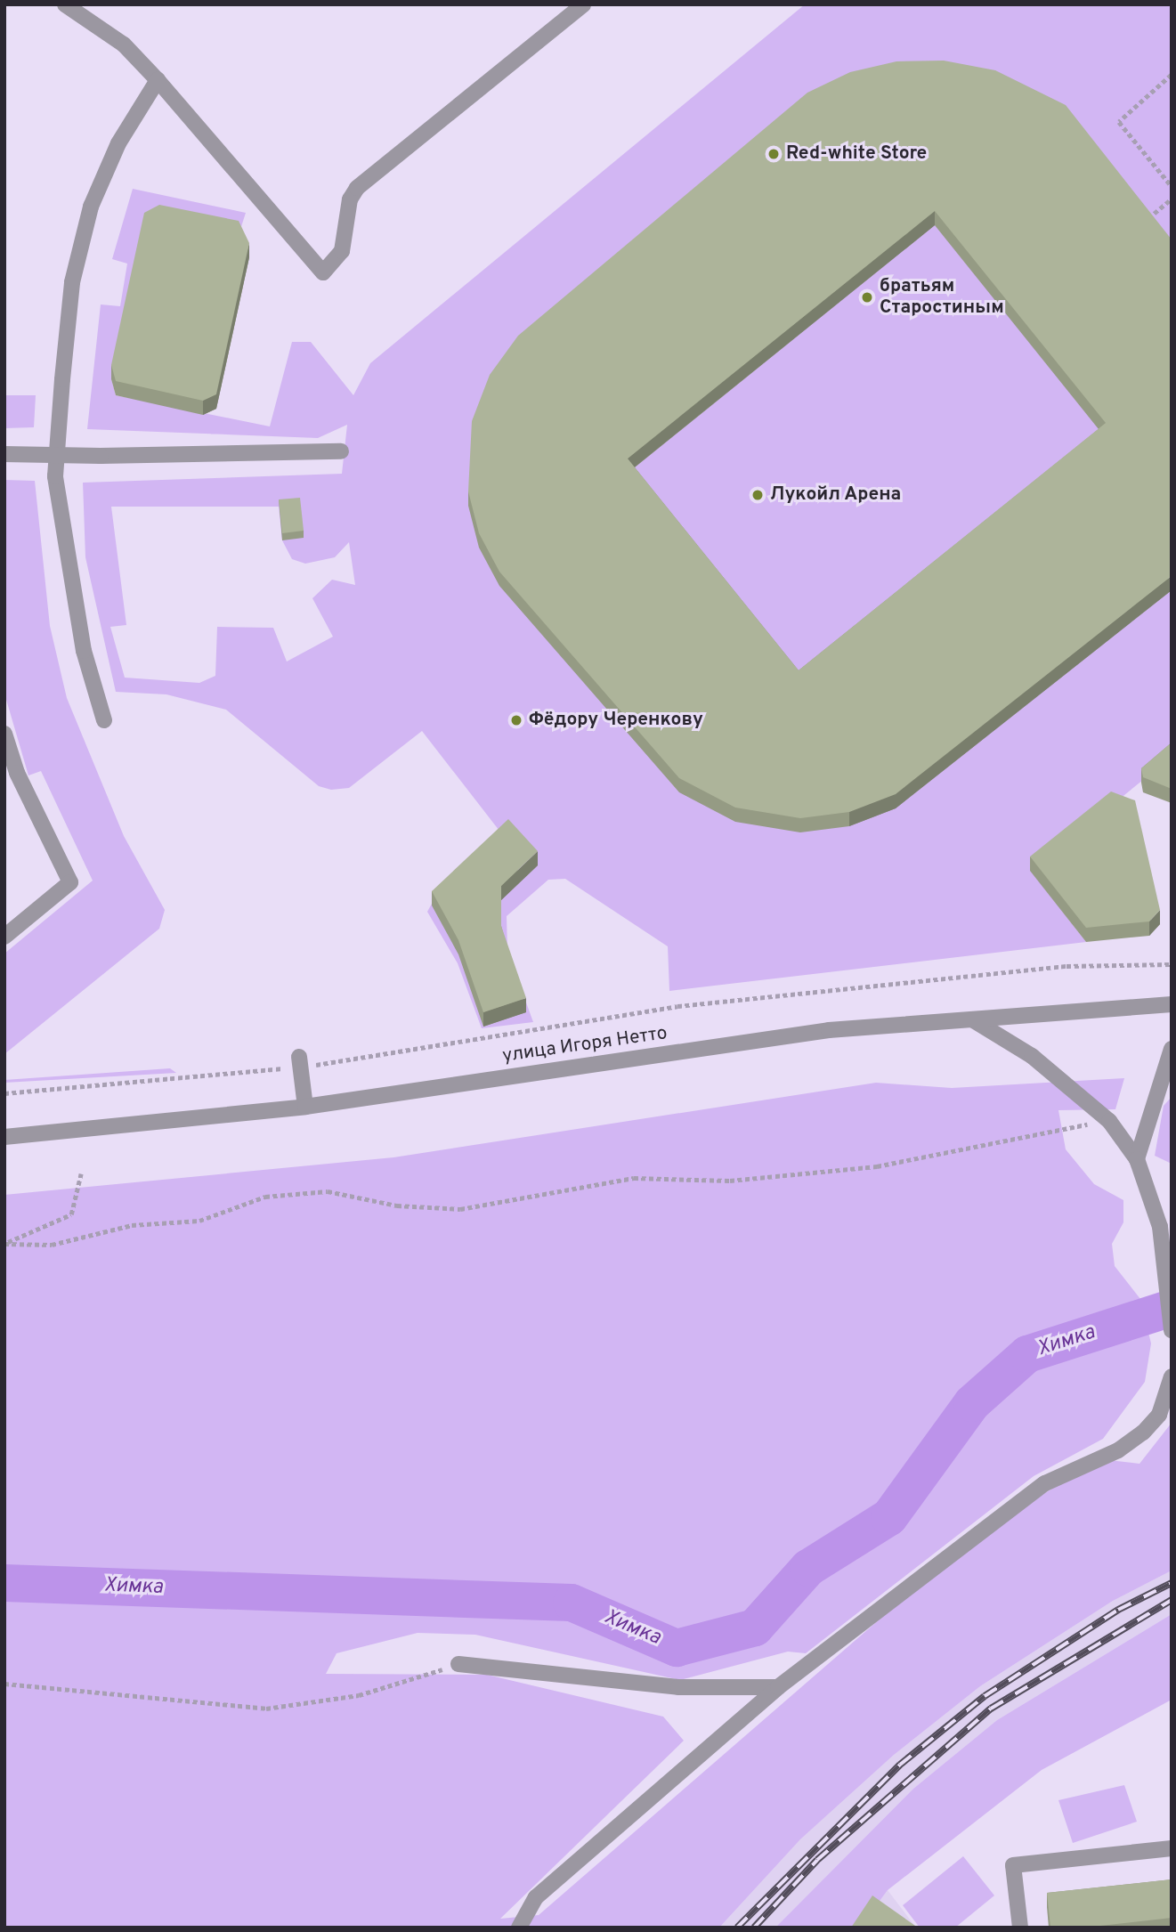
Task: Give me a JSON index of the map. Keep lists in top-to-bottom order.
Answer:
{
  "streets": {
    "street": ["улица Игоря Нетто"]
  },
  "water": ["Химка"],
  "places": [
    "Red-white Store",
    "братьям Старостиным",
    "Лукойл Арена",
    "Фёдору Черенкову"
  ]
}
